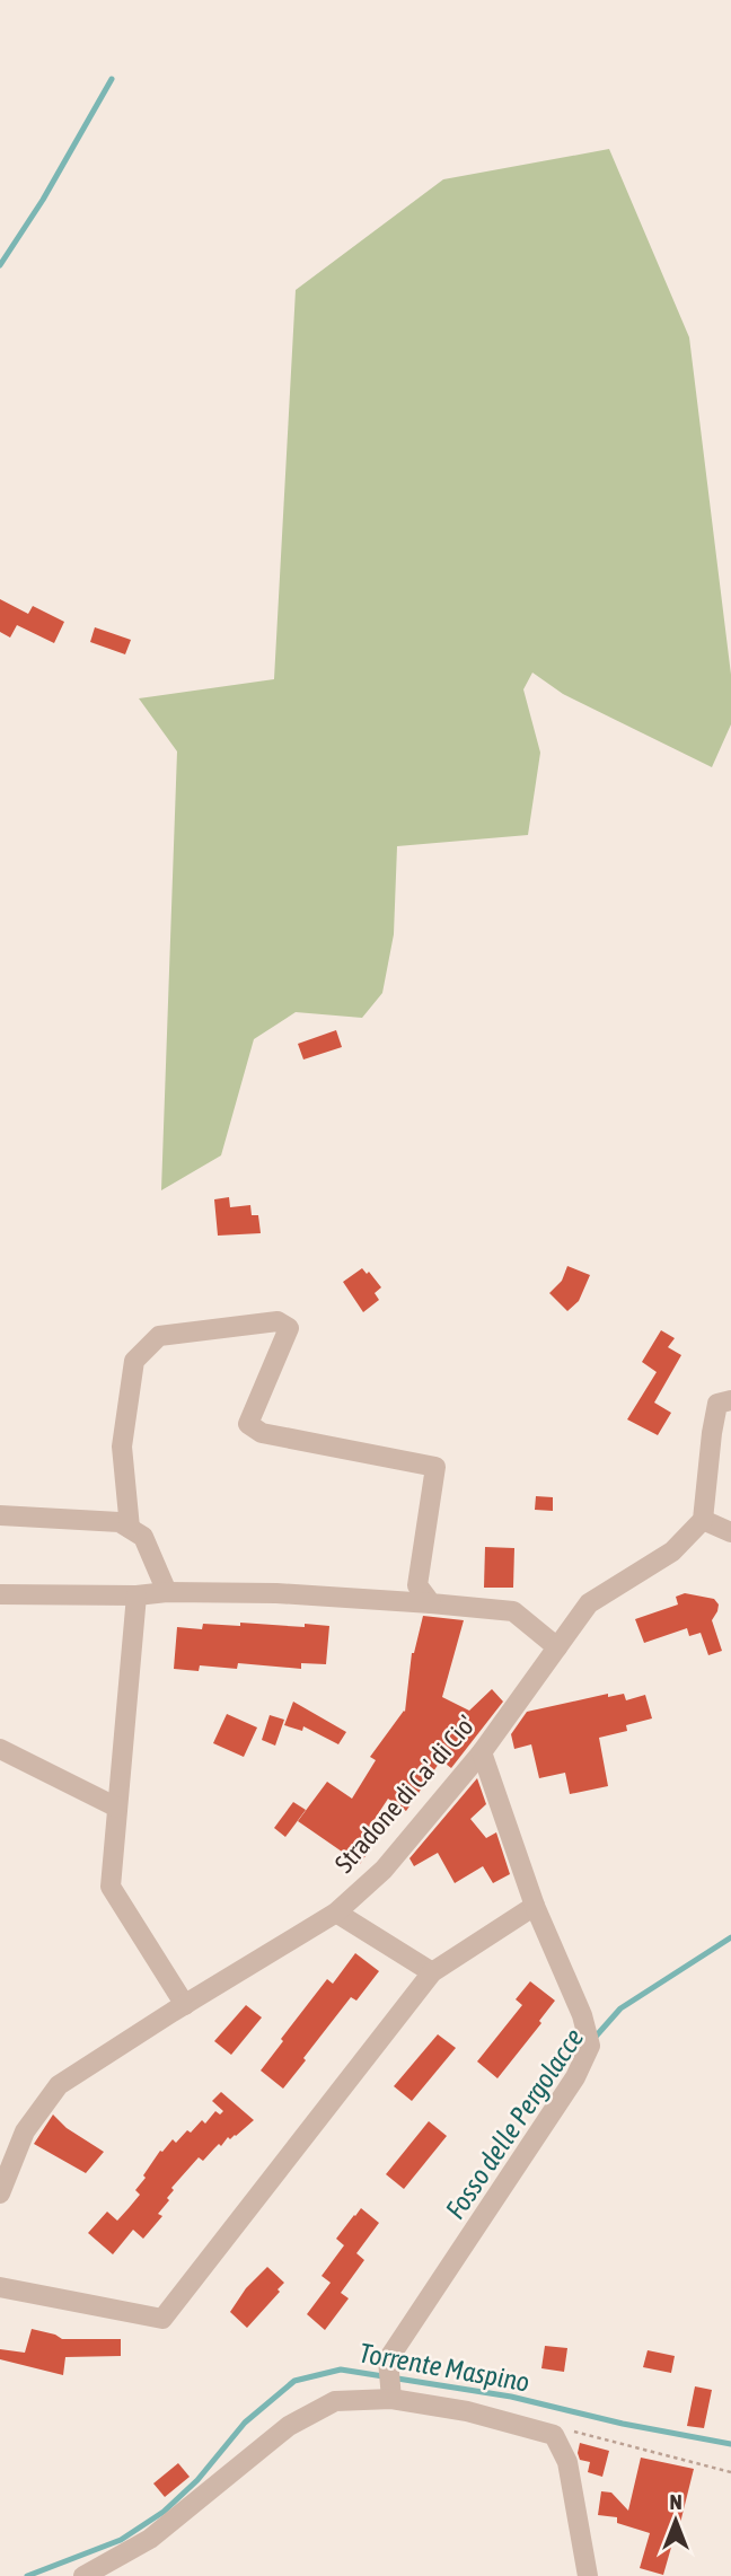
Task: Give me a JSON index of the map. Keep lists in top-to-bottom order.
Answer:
{
  "streets": {
    "street": ["Stradone di Ca' di Cio'"]
  },
  "water": ["Fosso delle Pergolacce", "Torrente Maspino"],
  "north": "top"
}
